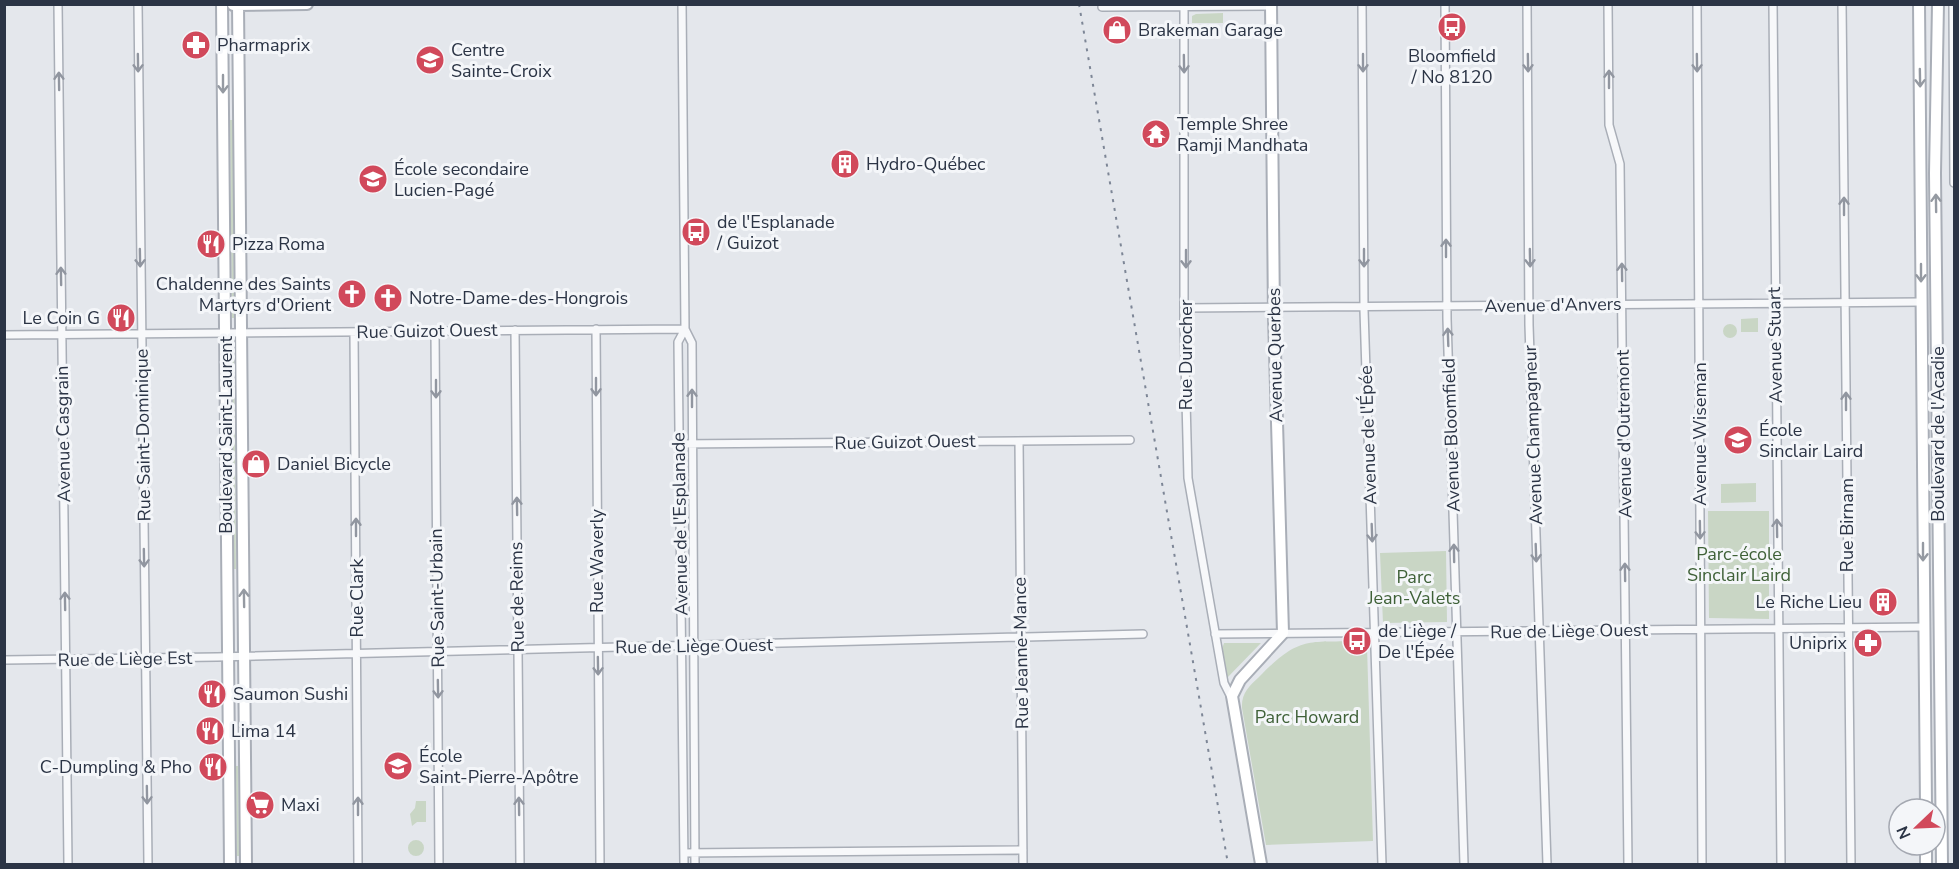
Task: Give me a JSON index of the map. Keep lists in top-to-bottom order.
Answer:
{
  "streets": {
    "main road": ["Avenue Querbes", "Boulevard de l'Acadie", "Boulevard Saint-Laurent"],
    "street": [
      "Avenue d'Anvers",
      "Rue Guizot Ouest",
      "Avenue Stuart",
      "Rue Durocher",
      "Avenue Casgrain",
      "Avenue d'Outremont",
      "Avenue Wiseman",
      "Rue Saint-Dominique",
      "Avenue de l'Épée",
      "Avenue Bloomfield",
      "Avenue Champagneur",
      "Avenue de l'Esplanade",
      "Rue Birnam",
      "Rue Waverly",
      "Rue de Reims",
      "Rue Clark",
      "Rue Saint-Urbain",
      "Rue de Liège Ouest",
      "Rue Jeanne-Mance",
      "Rue de Liège Est"
    ]
  },
  "crossings": [
    ["Avenue d'Anvers", "Avenue Stuart"],
    ["Avenue d'Anvers", "Rue Durocher"],
    ["Avenue d'Anvers", "Avenue Querbes"],
    ["Avenue d'Anvers", "Avenue d'Outremont"],
    ["Avenue d'Anvers", "Avenue Wiseman"],
    ["Avenue d'Anvers", "Boulevard de l'Acadie"],
    ["Avenue d'Anvers", "Avenue de l'Épée"],
    ["Avenue d'Anvers", "Avenue Bloomfield"],
    ["Avenue d'Anvers", "Avenue Champagneur"],
    ["Avenue d'Anvers", "Rue Birnam"],
    ["Rue Guizot Ouest", "Avenue Casgrain"],
    ["Rue Guizot Ouest", "Rue Saint-Dominique"],
    ["Rue Guizot Ouest", "Boulevard Saint-Laurent"],
    ["Rue Guizot Ouest", "Avenue de l'Esplanade"],
    ["Rue Guizot Ouest", "Rue Waverly"],
    ["Rue Guizot Ouest", "Rue de Reims"],
    ["Rue Guizot Ouest", "Rue Clark"],
    ["Rue Guizot Ouest", "Rue Saint-Urbain"],
    ["Rue Guizot Ouest", "Rue Jeanne-Mance"],
    ["Avenue Stuart", "Rue de Liège Ouest"],
    ["Rue Durocher", "Rue de Liège Ouest"],
    ["Avenue Querbes", "Rue de Liège Ouest"],
    ["Avenue Casgrain", "Rue de Liège Est"],
    ["Avenue d'Outremont", "Rue de Liège Ouest"],
    ["Avenue Wiseman", "Rue de Liège Ouest"],
    ["Boulevard de l'Acadie", "Rue de Liège Ouest"],
    ["Rue Saint-Dominique", "Rue de Liège Est"],
    ["Boulevard Saint-Laurent", "Rue de Liège Ouest"],
    ["Boulevard Saint-Laurent", "Rue de Liège Est"],
    ["Avenue de l'Épée", "Rue de Liège Ouest"],
    ["Avenue Bloomfield", "Rue de Liège Ouest"],
    ["Avenue Champagneur", "Rue de Liège Ouest"],
    ["Avenue de l'Esplanade", "Rue de Liège Ouest"],
    ["Rue Birnam", "Rue de Liège Ouest"],
    ["Rue Waverly", "Rue de Liège Ouest"],
    ["Rue de Reims", "Rue de Liège Ouest"],
    ["Rue Clark", "Rue de Liège Ouest"],
    ["Rue Saint-Urbain", "Rue de Liège Ouest"],
    ["Rue de Liège Ouest", "Rue Jeanne-Mance"],
    ["Rue de Liège Ouest", "Rue de Liège Est"]
  ],
  "one_way": [
    "Avenue Stuart",
    "Rue Durocher",
    "Avenue Casgrain",
    "Avenue d'Outremont",
    "Avenue Wiseman",
    "Rue Saint-Dominique",
    "Avenue de l'Épée",
    "Avenue Bloomfield",
    "Avenue Champagneur",
    "Rue Birnam",
    "Rue Waverly",
    "Rue de Reims",
    "Rue Clark",
    "Rue Saint-Urbain"
  ],
  "parks": ["Parc-école Sinclair Laird", "Parc Jean-Valets", "Parc Howard"],
  "places": {
    "bus stop": ["Bloomfield / No 8120", "de l'Esplanade / Guizot", "de Liège / De l'Épée"],
    "shop": ["Brakeman Garage", "Daniel Bicycle"],
    "pharmacy": ["Pharmaprix", "Uniprix"],
    "school or university": [
      "Centre Sainte-Croix",
      "École secondaire Lucien-Pagé",
      "École Sinclair Laird",
      "École Saint-Pierre-Apôtre"
    ],
    "temple": ["Temple Shree Ramji Mandhata"],
    "building": ["Hydro-Québec", "Le Riche Lieu"],
    "restaurant": [
      "Pizza Roma",
      "Le Coin G",
      "Saumon Sushi",
      "Lima 14",
      "C-Dumpling & Pho"
    ],
    "church": ["Chaldenne des Saints Martyrs d'Orient", "Notre-Dame-des-Hongrois"],
    "supermarket": ["Maxi"]
  },
  "north": "bottom left"
}
